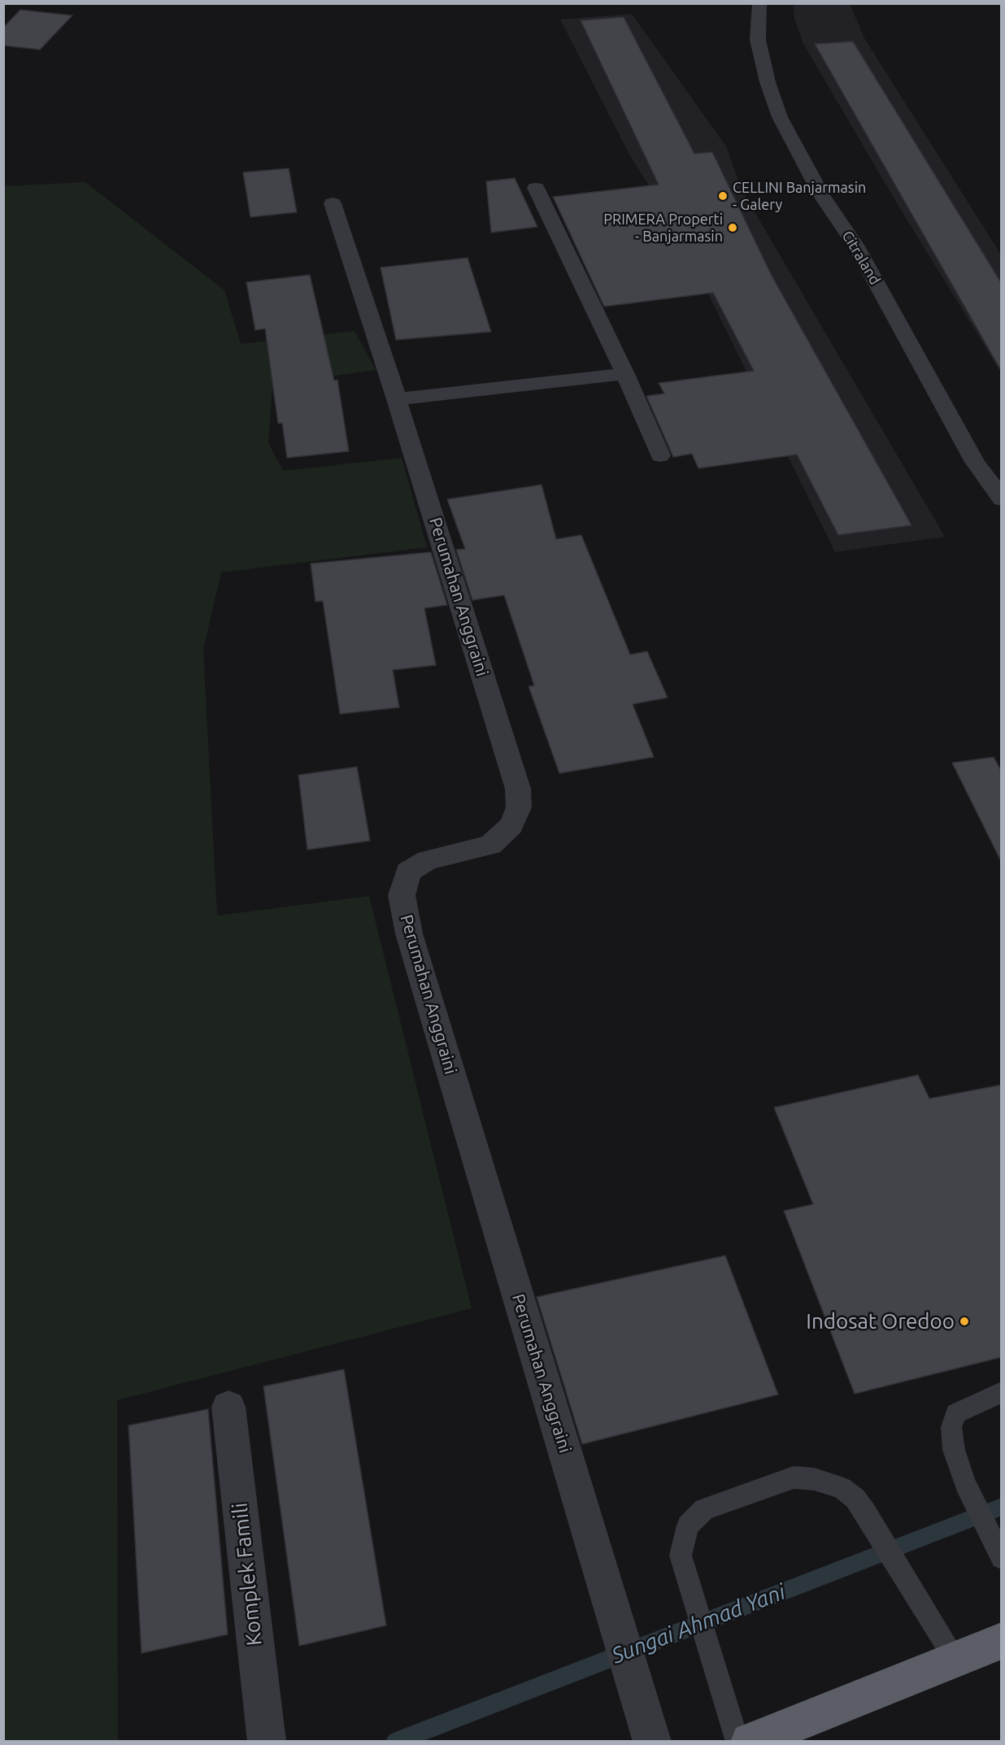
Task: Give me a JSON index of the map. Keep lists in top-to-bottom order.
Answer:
{
  "streets": {
    "street": ["Citraland", "Perumahan Anggraini", "Komplek Famili"]
  },
  "water": ["Sungai Ahmad Yani"],
  "places": ["CELLINI Banjarmasin - Galery", "PRIMERA Properti - Banjarmasin", "Indosat Oredoo"]
}
